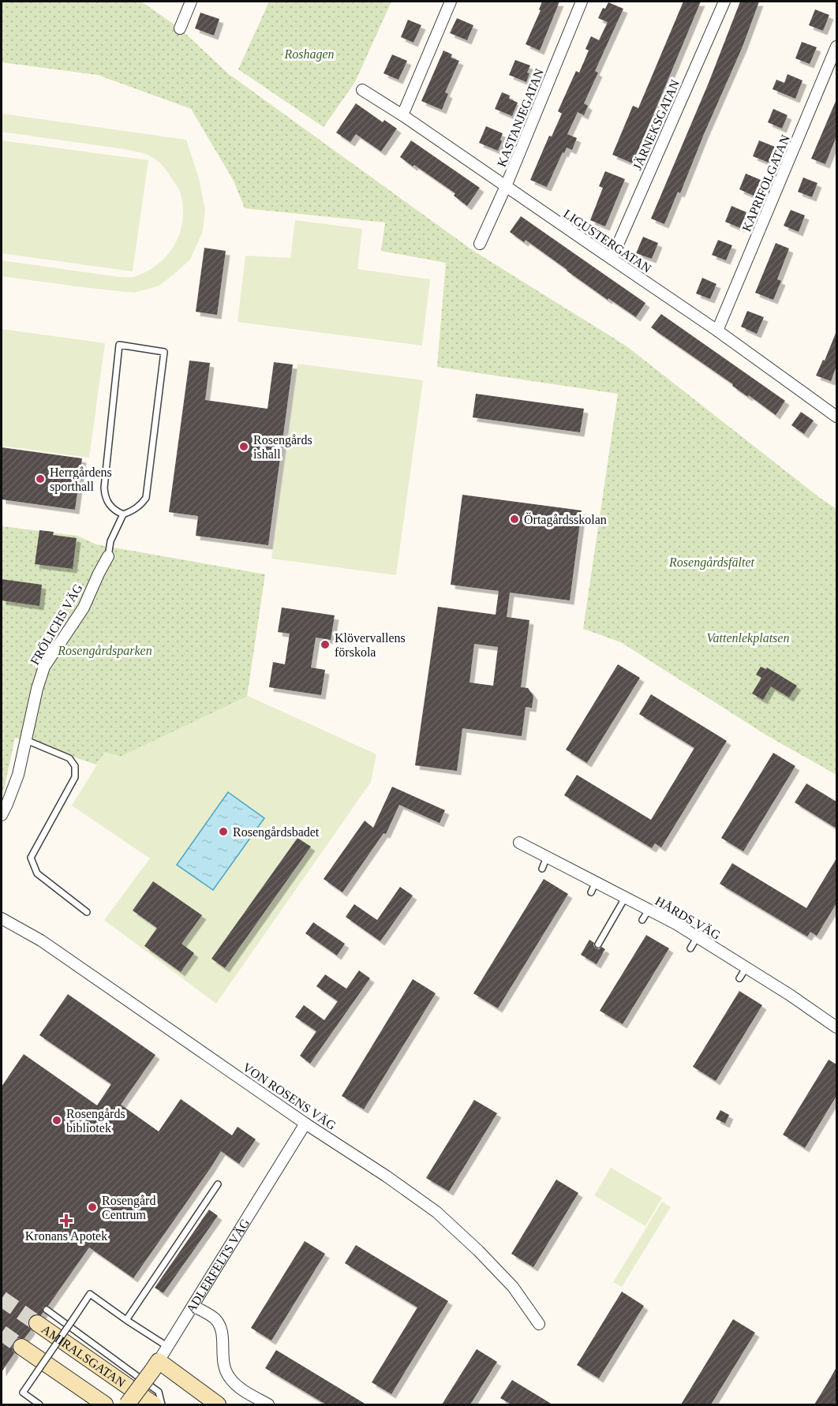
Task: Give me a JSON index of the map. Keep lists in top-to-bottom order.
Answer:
{
  "streets": {
    "main road": ["ADLERFELTS VÄG", "AMIRALSGATAN"],
    "street": [
      "KASTANJEGATAN",
      "JÄRNEKSGATAN",
      "KAPRIFOLGATAN",
      "LIGUSTERGATAN",
      "FRÖLICHS VÄG",
      "HÅRDS VÄG",
      "VON ROSENS VÄG"
    ]
  },
  "crossings": [
    ["KASTANJEGATAN", "LIGUSTERGATAN"],
    ["JÄRNEKSGATAN", "LIGUSTERGATAN"],
    ["KAPRIFOLGATAN", "LIGUSTERGATAN"],
    ["VON ROSENS VÄG", "ADLERFELTS VÄG"]
  ],
  "parks": [
    "Roshagen",
    "Rosengårdsfältet",
    "Vattenlekplatsen",
    "Rosengårdsparken"
  ],
  "places": {
    "other": [
      "Rosengårds ishall",
      "Herrgårdens sporthall",
      "Örtagårdsskolan",
      "Klövervallens förskola",
      "Rosengårdsbadet",
      "Rosengårds bibliotek",
      "Rosengård Centrum"
    ],
    "health": ["Kronans Apotek"]
  }
}
